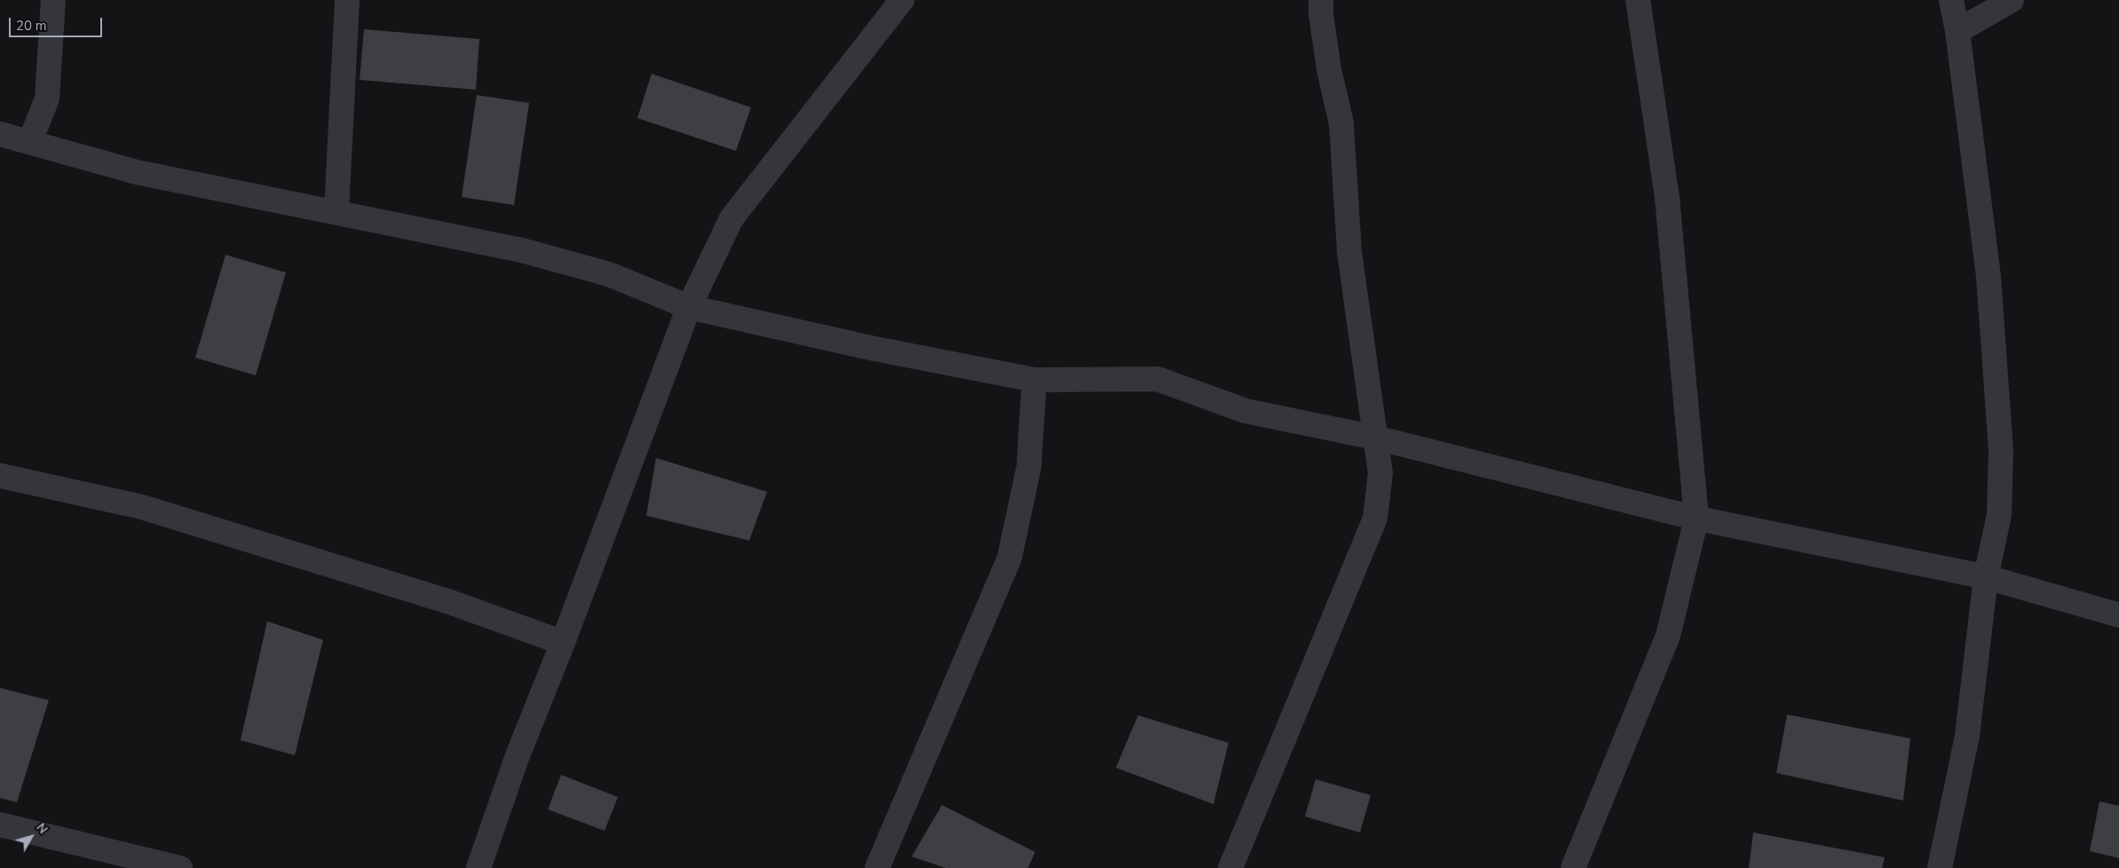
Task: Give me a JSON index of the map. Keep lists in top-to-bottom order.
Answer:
{
  "scale_bar": "20 m",
  "north": "top right"
}
